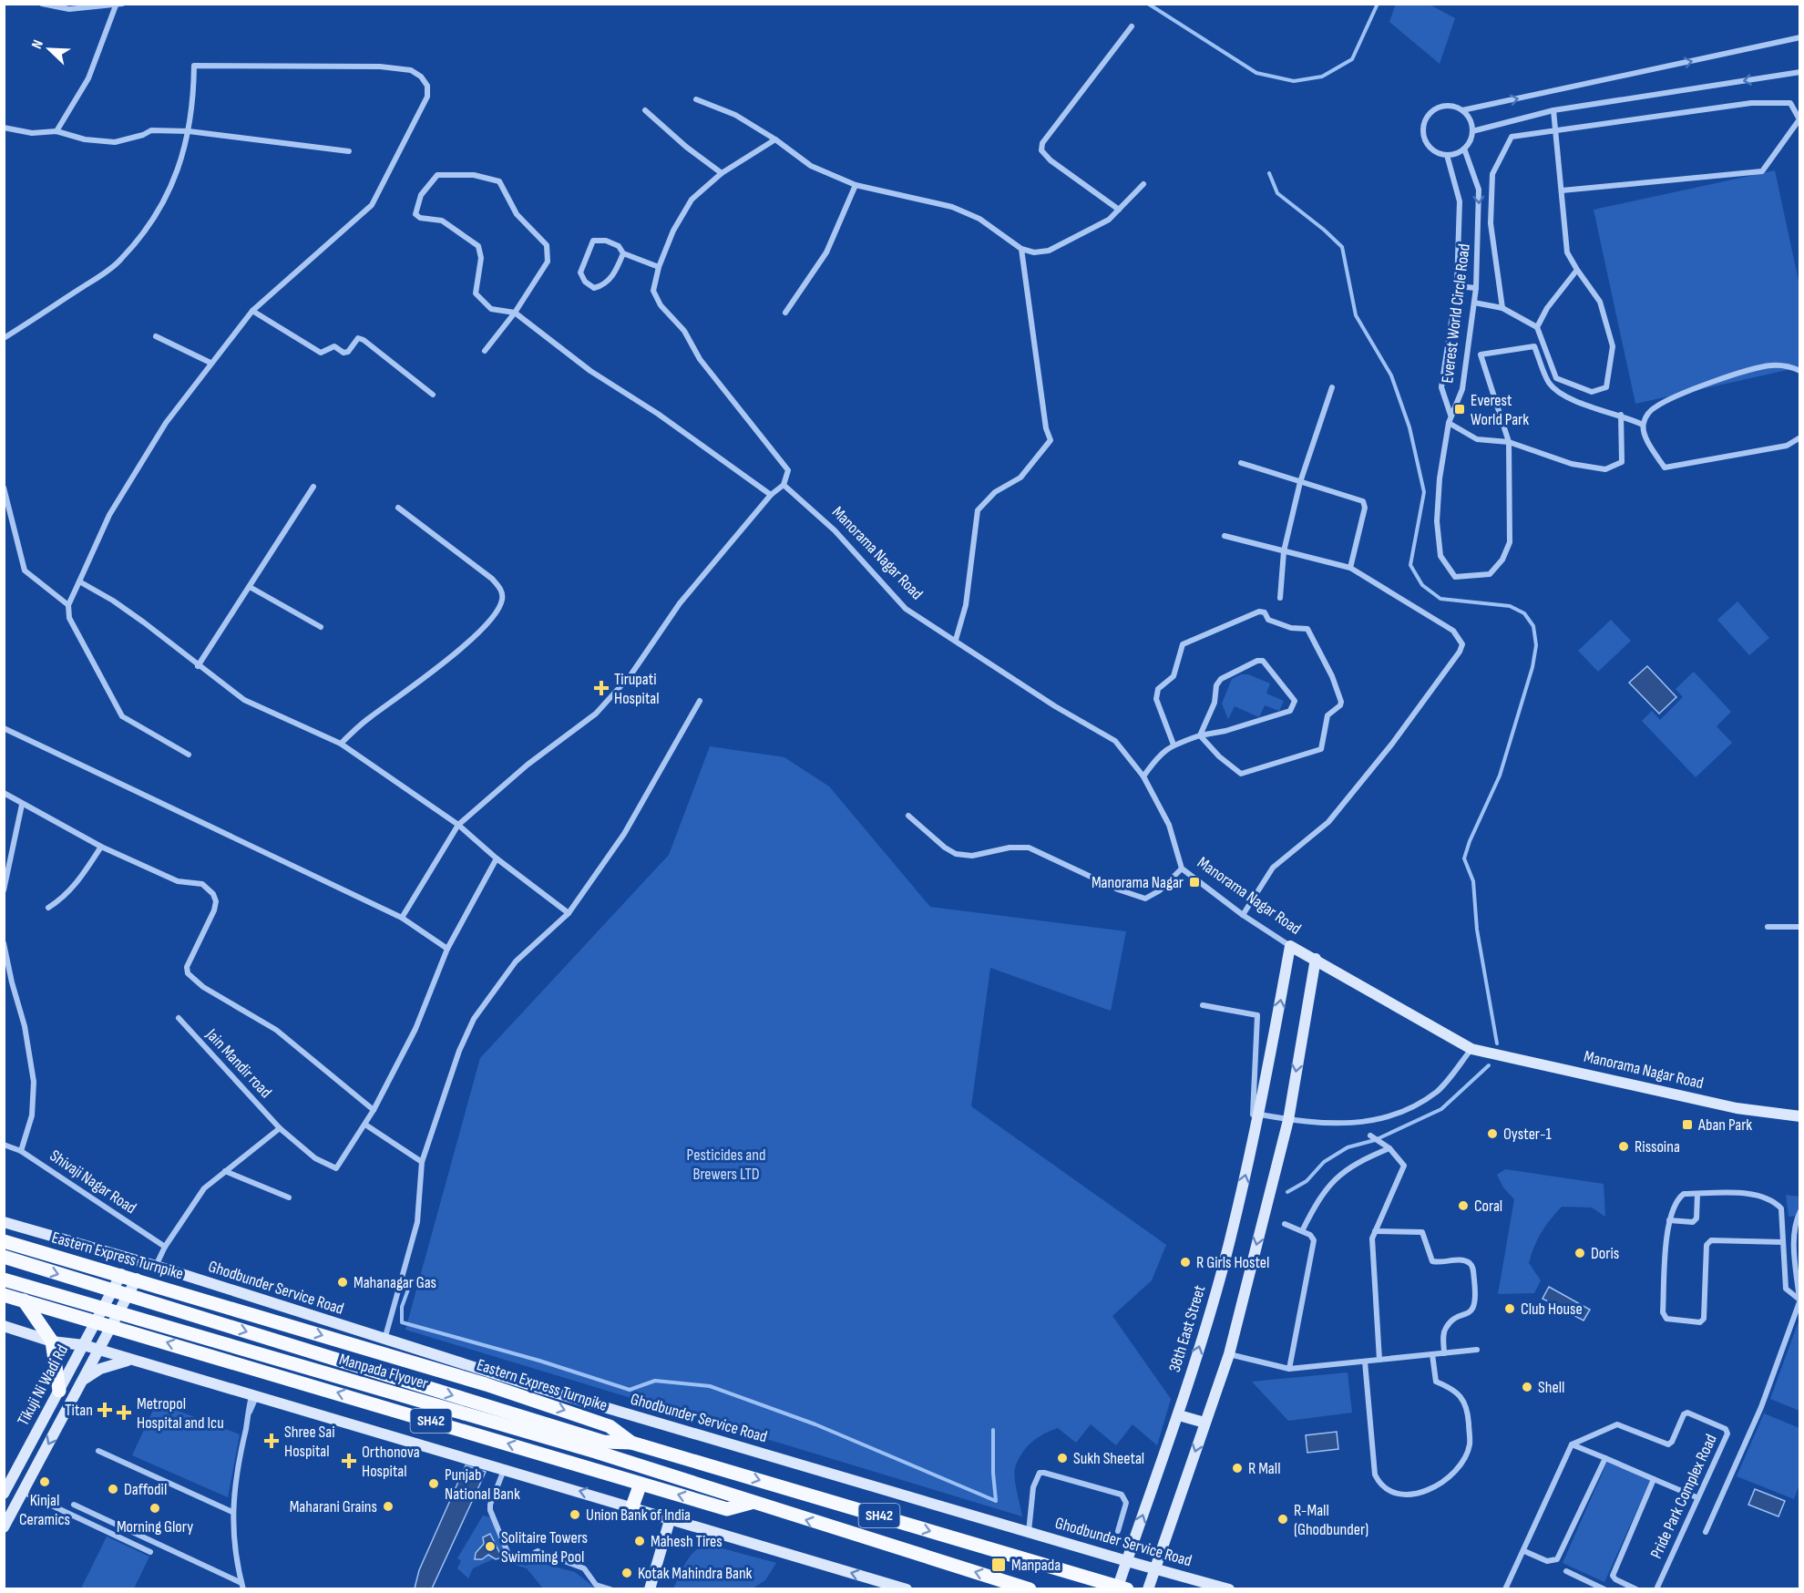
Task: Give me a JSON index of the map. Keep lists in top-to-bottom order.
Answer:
{
  "streets": {
    "main road": ["Eastern Express Turnpike", "Manpada Flyover", "SH42"],
    "street": [
      "Everest World Circle Road",
      "Manorama Nagar Road",
      "Jain Mandir road",
      "Shivaji Nagar Road",
      "Ghodbunder Service Road",
      "38th East Street",
      "Tikuji Ni Wadi Rd",
      "Pride Park Complex Road"
    ]
  },
  "crossings": [
    ["Manorama Nagar Road", "38th East Street"],
    ["Eastern Express Turnpike", "Ghodbunder Service Road"],
    ["Eastern Express Turnpike", "38th East Street"],
    ["Eastern Express Turnpike", "Manpada Flyover"],
    ["Eastern Express Turnpike", "Tikuji Ni Wadi Rd"],
    ["Ghodbunder Service Road", "38th East Street"],
    ["Manpada Flyover", "SH42"],
    ["Tikuji Ni Wadi Rd", "SH42"]
  ],
  "parks": ["Pesticides and Brewers LTD"],
  "places": {
    "transit": [
      "Everest World Park",
      "Manorama Nagar",
      "Aban Park",
      "Manpada"
    ],
    "health": [
      "Tirupati Hospital",
      "Titan",
      "Metropol Hospital and Icu",
      "Shree Sai Hospital",
      "Orthonova Hospital"
    ],
    "other": [
      "Oyster-1",
      "Rissoina",
      "Coral",
      "Doris",
      "R Girls Hostel",
      "Mahanagar Gas",
      "Club House",
      "Shell",
      "Sukh Sheetal",
      "R Mall",
      "Kinjal Ceramics",
      "Punjab National Bank",
      "Daffodil",
      "Maharani Grains",
      "Morning Glory",
      "Union Bank of India",
      "R-Mall (Ghodbunder)",
      "Mahesh Tires",
      "Solitaire Towers Swimming Pool",
      "Kotak Mahindra Bank"
    ]
  },
  "north": "top left"
}
